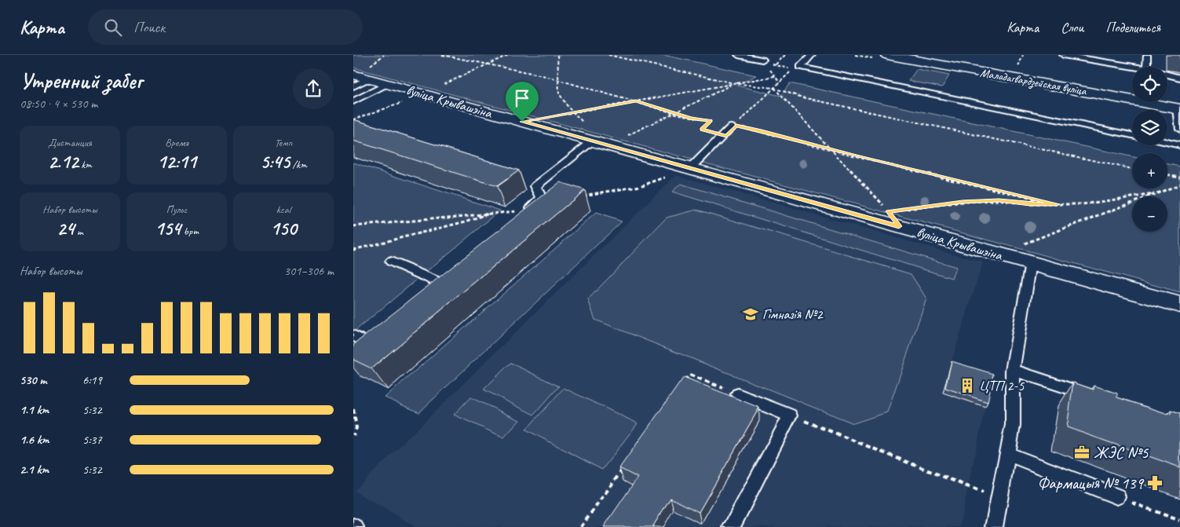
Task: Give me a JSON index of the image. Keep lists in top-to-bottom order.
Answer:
{
  "streets": {
    "street": ["Маладагвардзейская вуліца", "вуліца Крывашэіна"]
  },
  "places": {
    "school or university": ["Гімназія №2"],
    "building": ["ЦТП 2-5"],
    "office": ["ЖЭС №5"],
    "pharmacy": ["Фармацыя № 139"]
  },
  "page": {
    "header": "Карта",
    "search": "Поиск",
    "nav": ["Карта", "Слои", "Поделиться"],
    "heading": ["Утренний забег", "08:50 · 4 × 530 m"],
    "map_buttons": ["+", "−"],
    "stats": [
      ["Дистанция", "2.12 km"],
      ["Время", "12:11"],
      ["Темп", "5:45 /km"],
      ["Набор высоты", "24 m"],
      ["Пульс", "154 bpm"],
      ["kcal", "150"]
    ],
    "chart": ["Набор высоты", "301–306 m"],
    "list": [
      {
        "name": "530 m",
        "note": "6:19"
      },
      {
        "name": "1.1 km",
        "note": "5:32"
      },
      {
        "name": "1.6 km",
        "note": "5:37"
      },
      {
        "name": "2.1 km",
        "note": "5:32"
      }
    ]
  }
}
